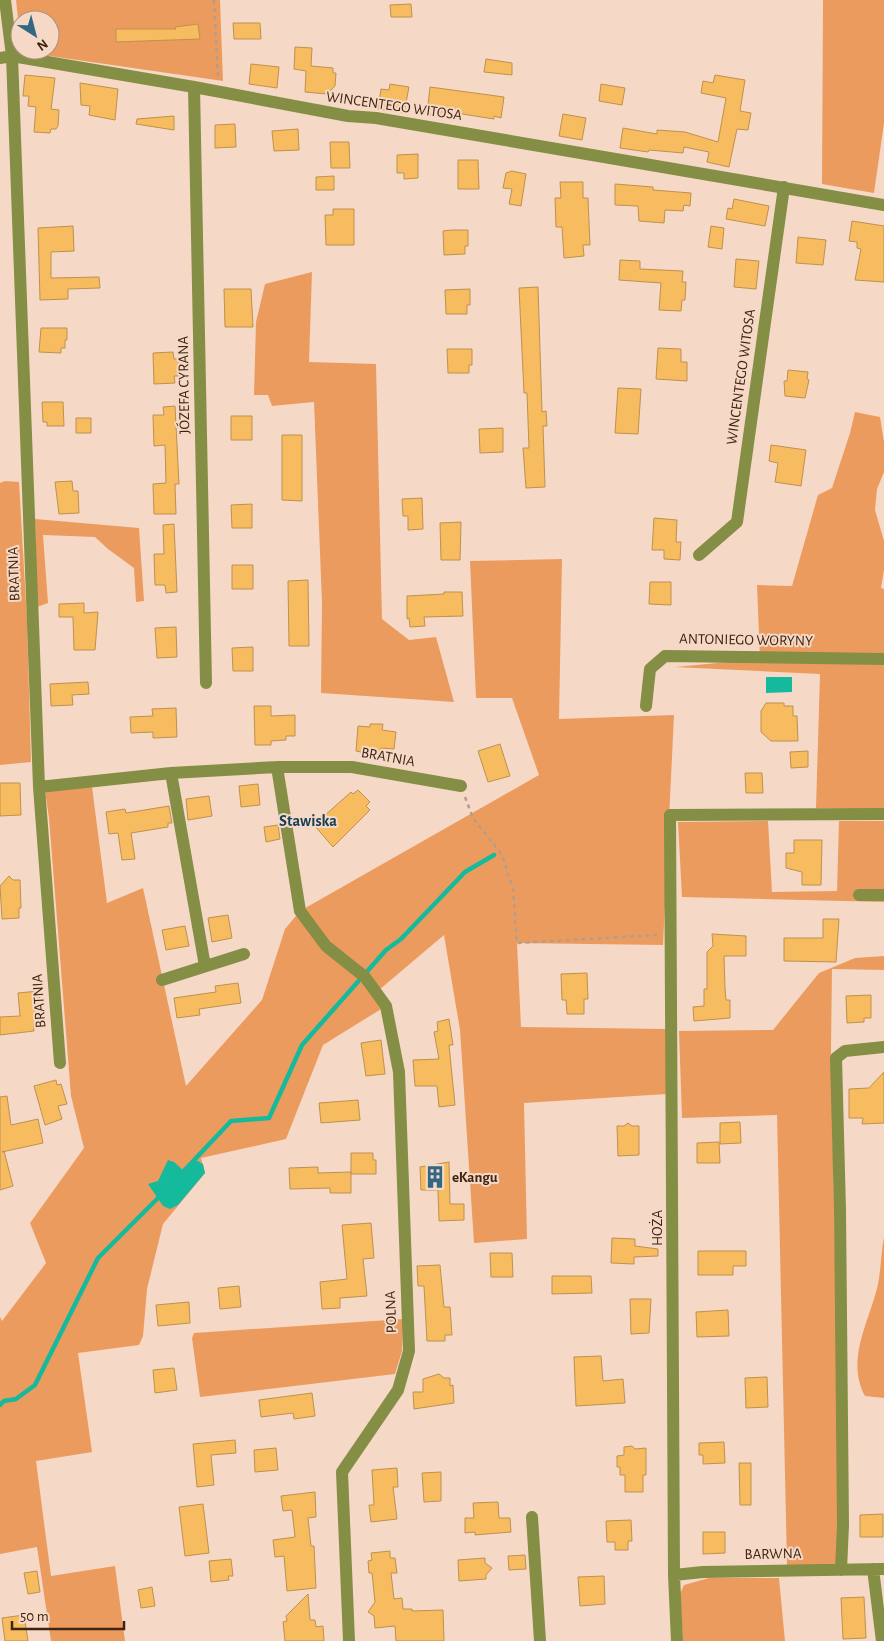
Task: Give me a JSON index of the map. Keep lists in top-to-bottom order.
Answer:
{
  "streets": {
    "street": [
      "WINCENTEGO WITOSA",
      "JÓZEFA CYRANA",
      "BRATNIA",
      "ANTONIEGO WORYNY",
      "HOŻA",
      "POLNA",
      "BARWNA"
    ]
  },
  "crossings": [
    ["WINCENTEGO WITOSA", "JÓZEFA CYRANA"],
    ["WINCENTEGO WITOSA", "BRATNIA"],
    ["BRATNIA", "POLNA"],
    ["HOŻA", "BARWNA"]
  ],
  "districts": ["Stawiska"],
  "places": {
    "building": ["eKangu"]
  },
  "scale_bar": "50 m",
  "north": "bottom right"
}
